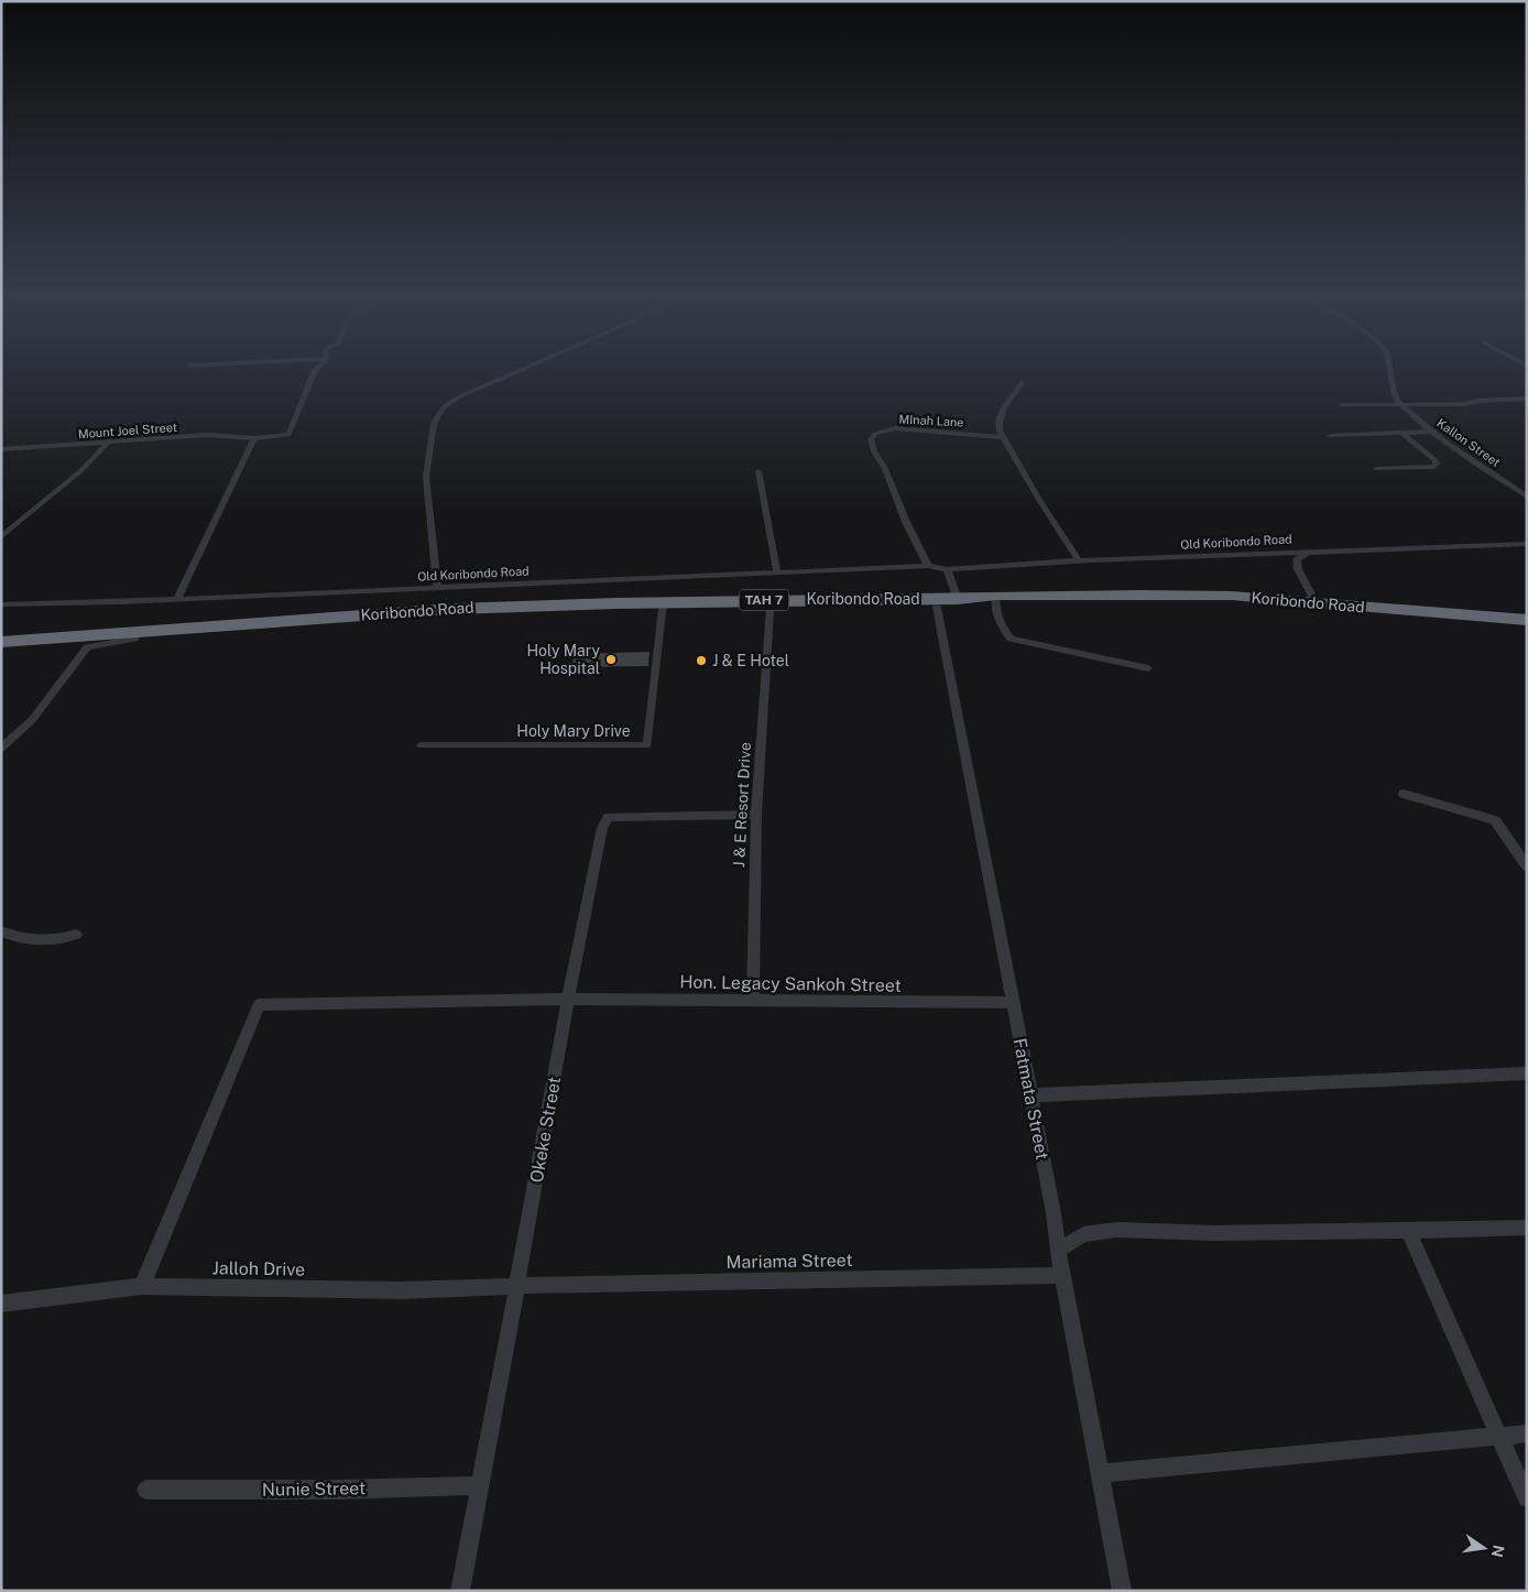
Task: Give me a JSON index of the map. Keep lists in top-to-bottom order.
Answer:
{
  "streets": {
    "highway": ["Koribondo Road", "TAH 7"],
    "street": [
      "MInah Lane",
      "Mount Joel Street",
      "Kallon Street",
      "Old Koribondo Road",
      "Holy Mary Drive",
      "J & E Resort Drive",
      "Hon. Legacy Sankoh Street",
      "Fatmata Street",
      "Okeke Street",
      "Mariama Street",
      "Jalloh Drive",
      "Nunie Street"
    ]
  },
  "crossings": [
    ["MInah Lane", "Old Koribondo Road"],
    ["Koribondo Road", "Holy Mary Drive"],
    ["J & E Resort Drive", "Hon. Legacy Sankoh Street"],
    ["J & E Resort Drive", "Okeke Street"],
    ["Hon. Legacy Sankoh Street", "Fatmata Street"],
    ["Hon. Legacy Sankoh Street", "Okeke Street"],
    ["Hon. Legacy Sankoh Street", "Jalloh Drive"],
    ["Fatmata Street", "Mariama Street"],
    ["Okeke Street", "Mariama Street"],
    ["Okeke Street", "Jalloh Drive"],
    ["Okeke Street", "Nunie Street"],
    ["Mariama Street", "Jalloh Drive"]
  ],
  "places": ["Holy Mary Hospital", "J & E Hotel"],
  "north": "right"
}
